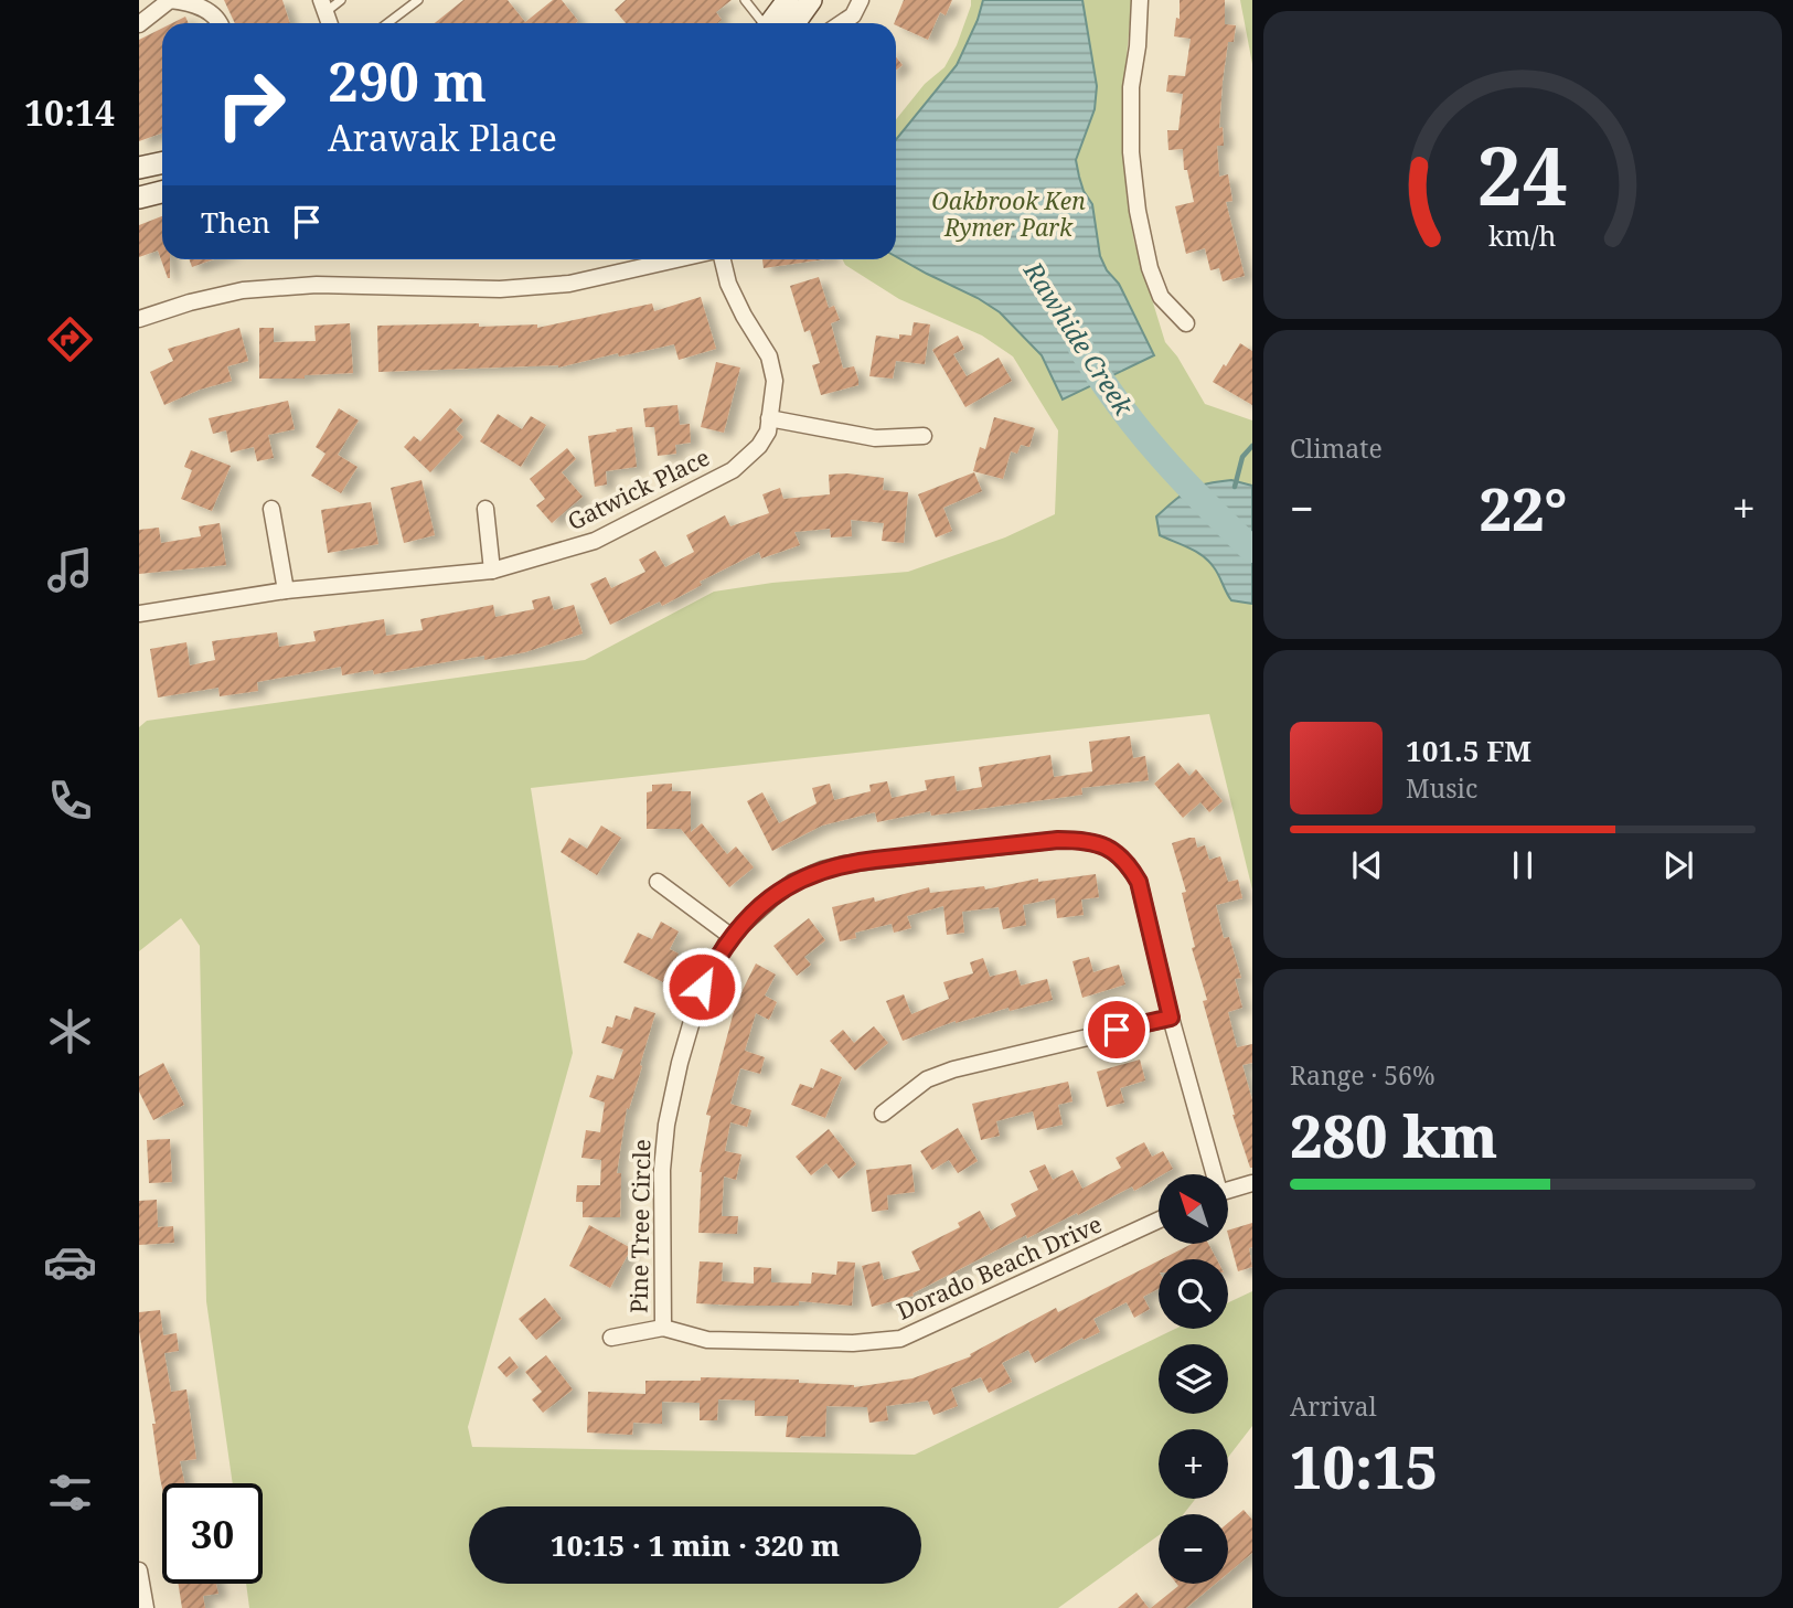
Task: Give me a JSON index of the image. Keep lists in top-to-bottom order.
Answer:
{
  "streets": {
    "street": ["Gatwick Place", "Pine Tree Circle", "Dorado Beach Drive"]
  },
  "crossings": [
    ["Pine Tree Circle", "Dorado Beach Drive"]
  ],
  "water": ["Rawhide Creek"],
  "parks": ["Oakbrook Ken Rymer Park"],
  "north": "top left",
  "page": {
    "tabs": "10:14",
    "turn": ["290 m", "Arawak Place"],
    "then": "Then",
    "tile": [
      "Climate",
      ["Range · 56%", "280 km"],
      ["Arrival", "10:15"]
    ],
    "heat": ["−", "22°", "+"],
    "song": ["101.5 FM", "Music"],
    "map_buttons": ["+", "−"],
    "limit": "30",
    "trip": "10:15 · 1 min · 320 m",
    "gauge": ["24", "km/h"]
  }
}
